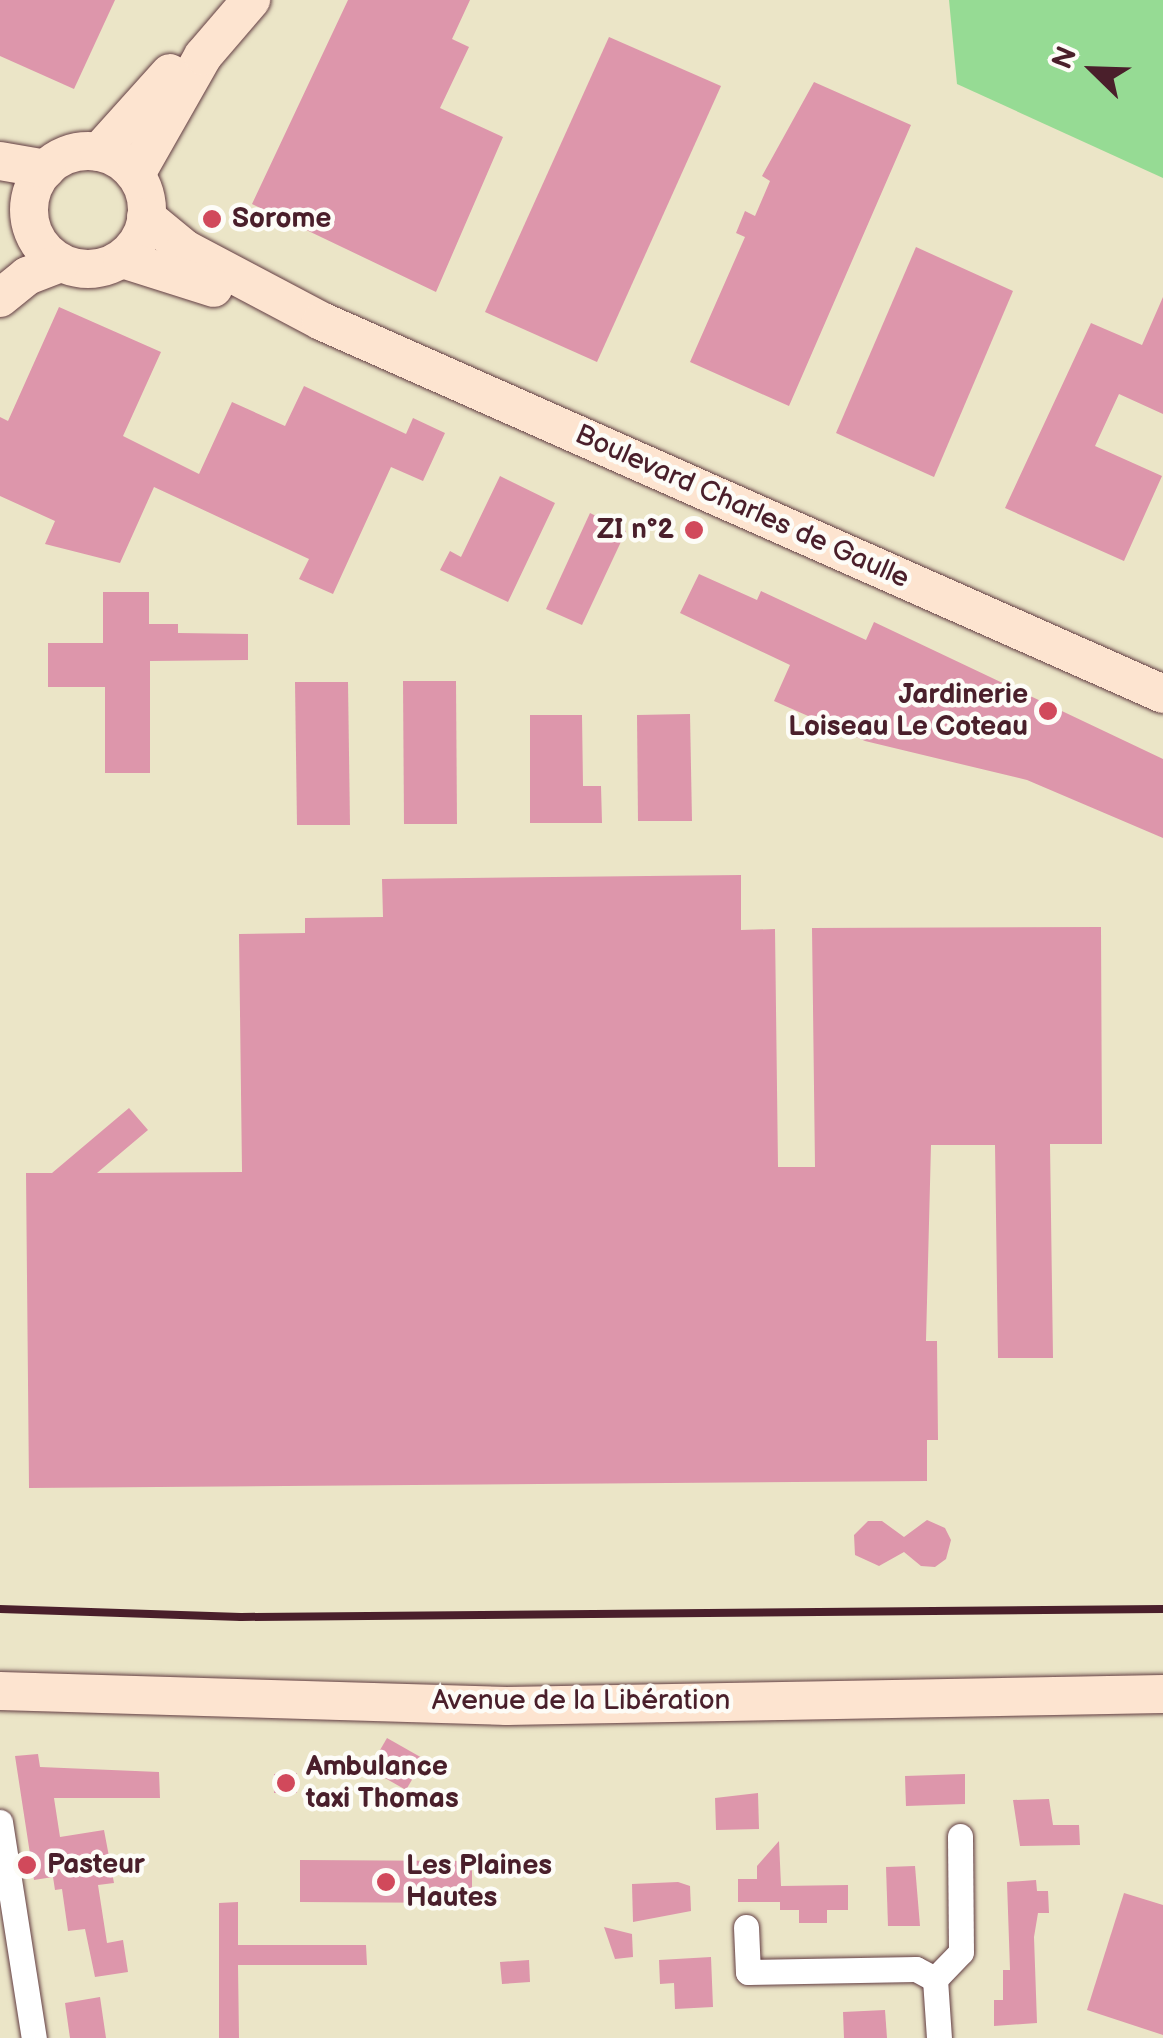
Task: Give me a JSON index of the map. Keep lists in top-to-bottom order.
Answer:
{
  "streets": {
    "street": ["Boulevard Charles de Gaulle", "Avenue de la Libération"]
  },
  "places": [
    "Sorome",
    "ZI n°2",
    "Jardinerie Loiseau Le Coteau",
    "Ambulance taxi Thomas",
    "Pasteur",
    "Les Plaines Hautes"
  ],
  "north": "top left"
}
